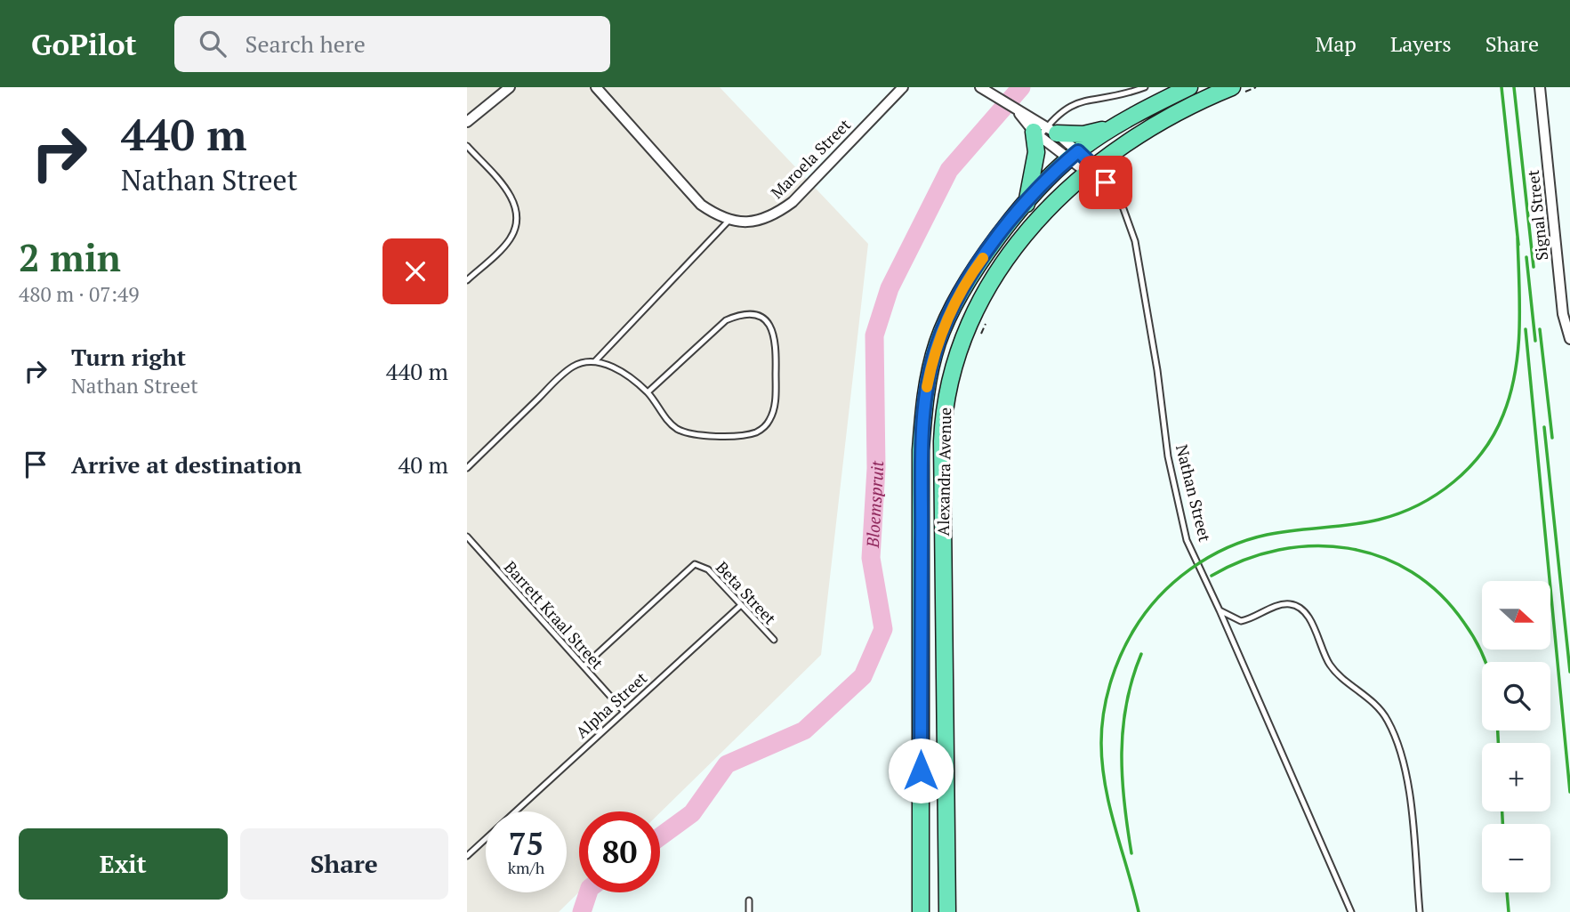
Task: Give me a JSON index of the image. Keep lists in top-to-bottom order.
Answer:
{
  "streets": {
    "highway": ["Alexandra Avenue"],
    "street": ["Maroela Street", "Signal Street", "Nathan Street"],
    "lane": ["Beta Street", "Barrett Kraal Street", "Alpha Street"]
  },
  "crossings": [
    ["Alexandra Avenue", "Nathan Street"],
    ["Beta Street", "Barrett Kraal Street"],
    ["Beta Street", "Alpha Street"],
    ["Barrett Kraal Street", "Alpha Street"]
  ],
  "water": ["Bloemspruit"],
  "north": "right",
  "page": {
    "header": "GoPilot",
    "search": "Search here",
    "nav": ["Map", "Layers", "Share"],
    "turn": ["440 m", "Nathan Street"],
    "heading": ["2 min", "480 m · 07:49"],
    "list": [
      {
        "name": "Turn right",
        "note": "Nathan Street",
        "value": "440 m"
      },
      {
        "name": "Arrive at destination",
        "value": "40 m"
      }
    ],
    "map_buttons": ["+", "−"],
    "speed": "75 km/h",
    "limit": "80",
    "buttons": ["Exit", "Share"]
  }
}
